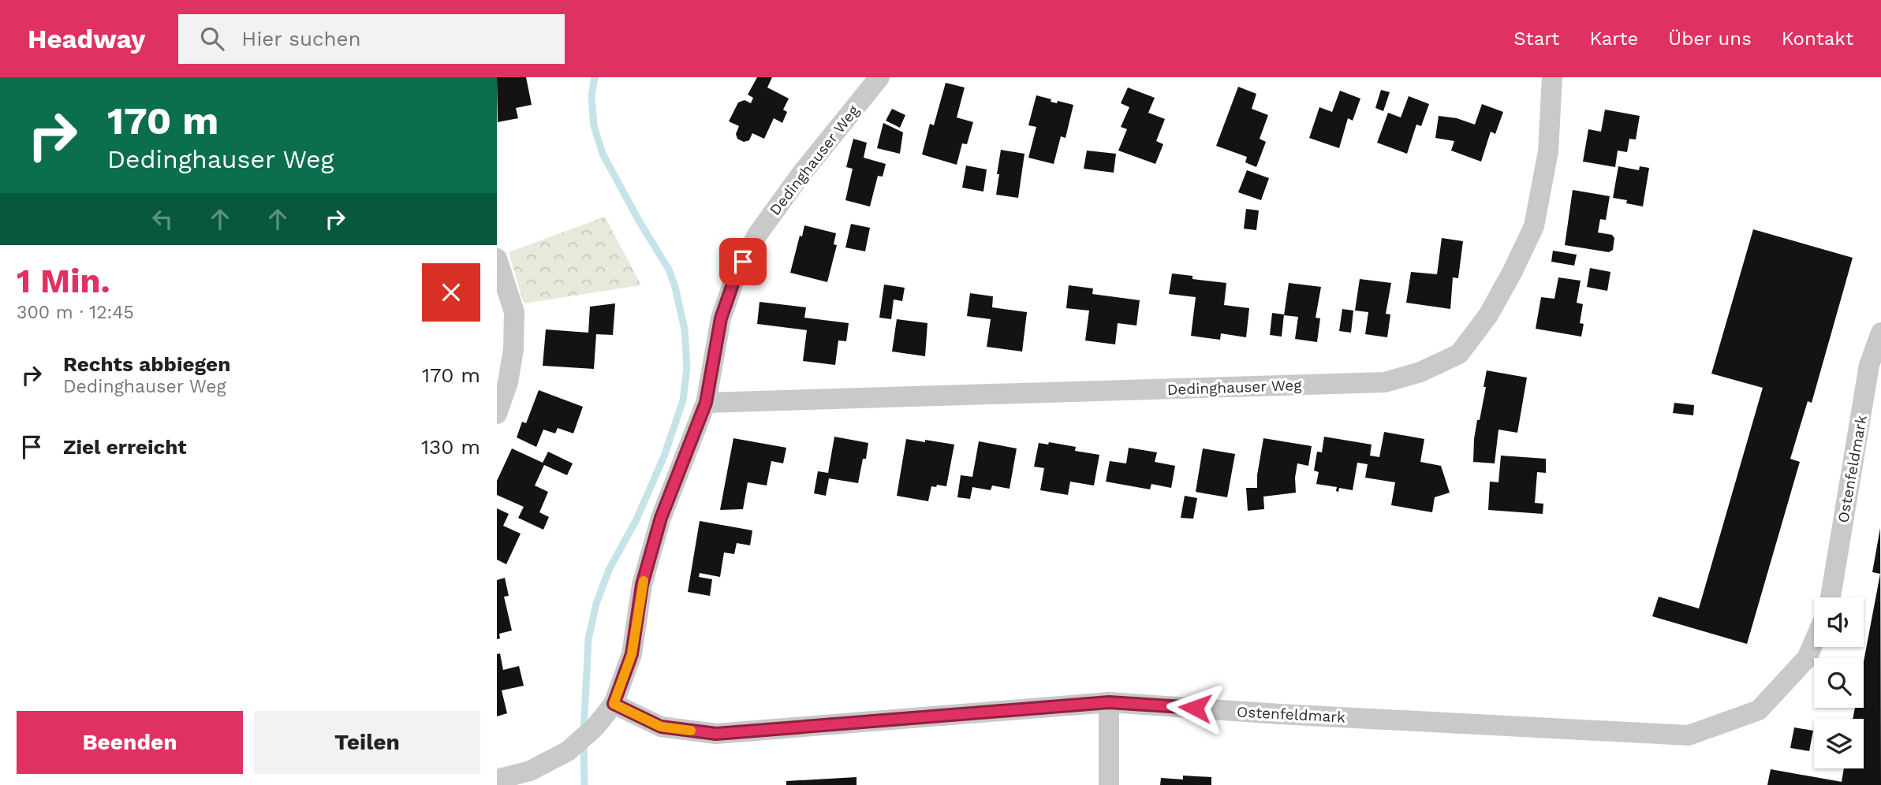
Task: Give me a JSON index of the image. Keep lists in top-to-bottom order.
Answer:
{
  "streets": {
    "street": ["Dedinghauser Weg", "Ostenfeldmark"]
  },
  "crossings": [
    ["Dedinghauser Weg", "Ostenfeldmark"]
  ],
  "page": {
    "header": "Headway",
    "search": "Hier suchen",
    "nav": [
      "Start",
      "Karte",
      "Über uns",
      "Kontakt"
    ],
    "turn": ["170 m", "Dedinghauser Weg"],
    "heading": ["1 Min.", "300 m · 12:45"],
    "list": [
      {
        "name": "Rechts abbiegen",
        "note": "Dedinghauser Weg",
        "value": "170 m"
      },
      {
        "name": "Ziel erreicht",
        "value": "130 m"
      }
    ],
    "buttons": ["Beenden", "Teilen"]
  }
}
